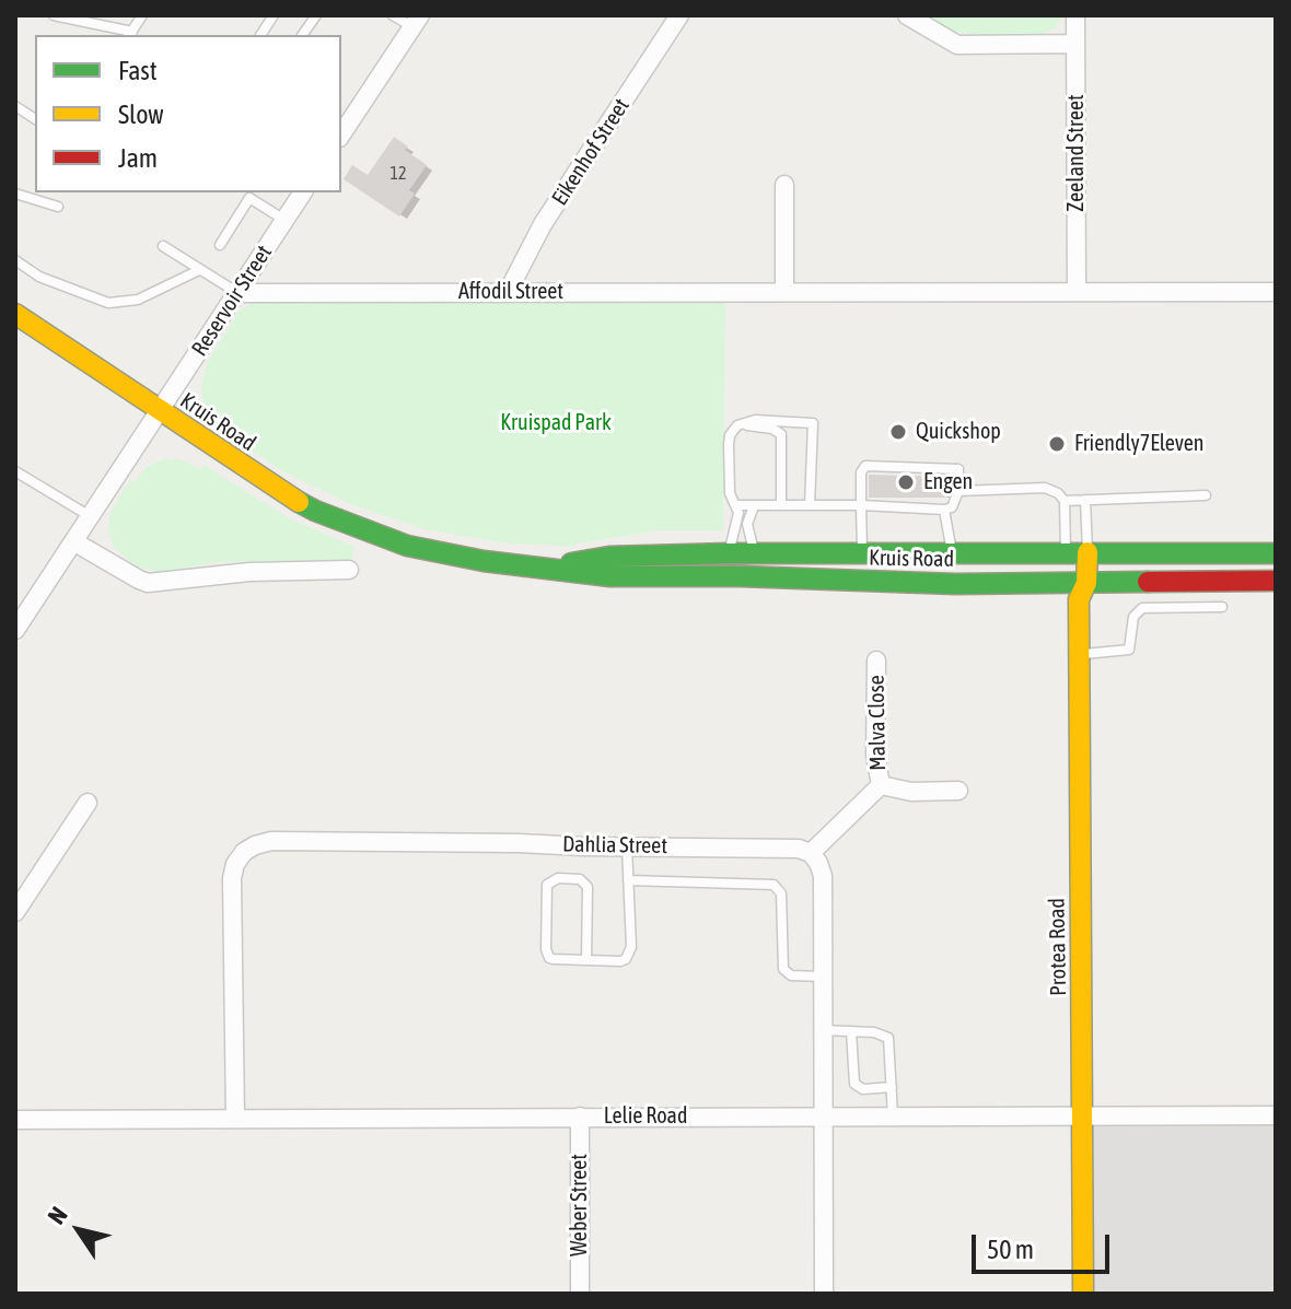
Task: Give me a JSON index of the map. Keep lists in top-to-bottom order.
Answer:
{
  "streets": {
    "street": [
      "Eikenhof Street",
      "Zeeland Street",
      "Affodil Street",
      "Reservoir Street",
      "Kruis Road",
      "Malva Close",
      "Dahlia Street",
      "Protea Road",
      "Lelie Road",
      "Weber Street"
    ]
  },
  "crossings": [
    ["Eikenhof Street", "Affodil Street"],
    ["Zeeland Street", "Affodil Street"],
    ["Affodil Street", "Reservoir Street"],
    ["Reservoir Street", "Kruis Road"],
    ["Kruis Road", "Protea Road"],
    ["Malva Close", "Dahlia Street"],
    ["Dahlia Street", "Lelie Road"],
    ["Protea Road", "Lelie Road"],
    ["Lelie Road", "Weber Street"]
  ],
  "parks": ["Kruispad Park"],
  "places": ["Quickshop", "Friendly7Eleven", "Engen"],
  "house_numbers": ["12"],
  "legend": ["Fast", "Slow", "Jam"],
  "scale_bar": "50 m",
  "north": "top left"
}
